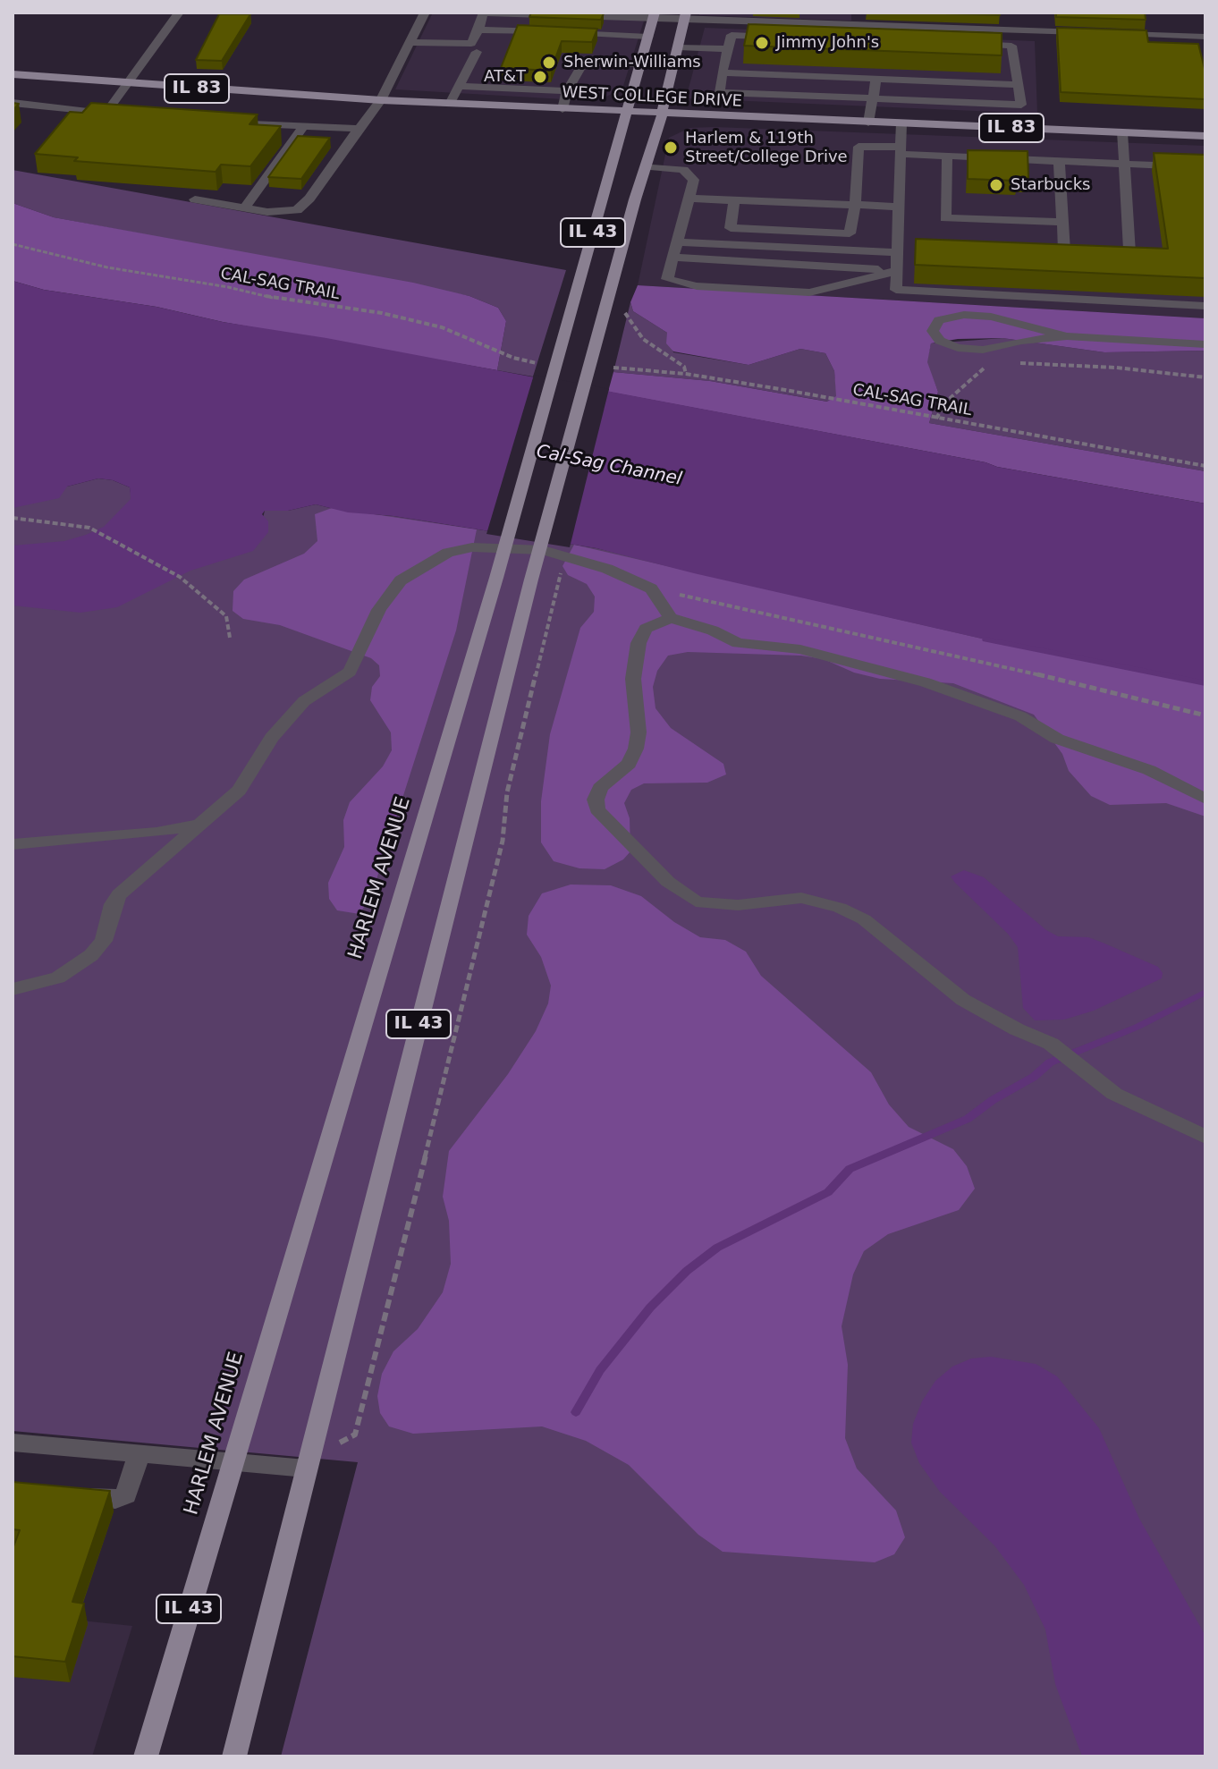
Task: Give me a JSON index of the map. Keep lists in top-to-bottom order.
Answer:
{
  "streets": {
    "main road": [
      "IL 83",
      "WEST COLLEGE DRIVE",
      "IL 43",
      "HARLEM AVENUE"
    ],
    "path": ["CAL-SAG TRAIL"]
  },
  "crossings": [
    ["WEST COLLEGE DRIVE", "IL 43"],
    ["WEST COLLEGE DRIVE", "HARLEM AVENUE"]
  ],
  "water": ["Cal-Sag Channel"],
  "places": [
    "Jimmy John's",
    "Sherwin-Williams",
    "AT&T",
    "Harlem & 119th Street/College Drive",
    "Starbucks"
  ]
}
